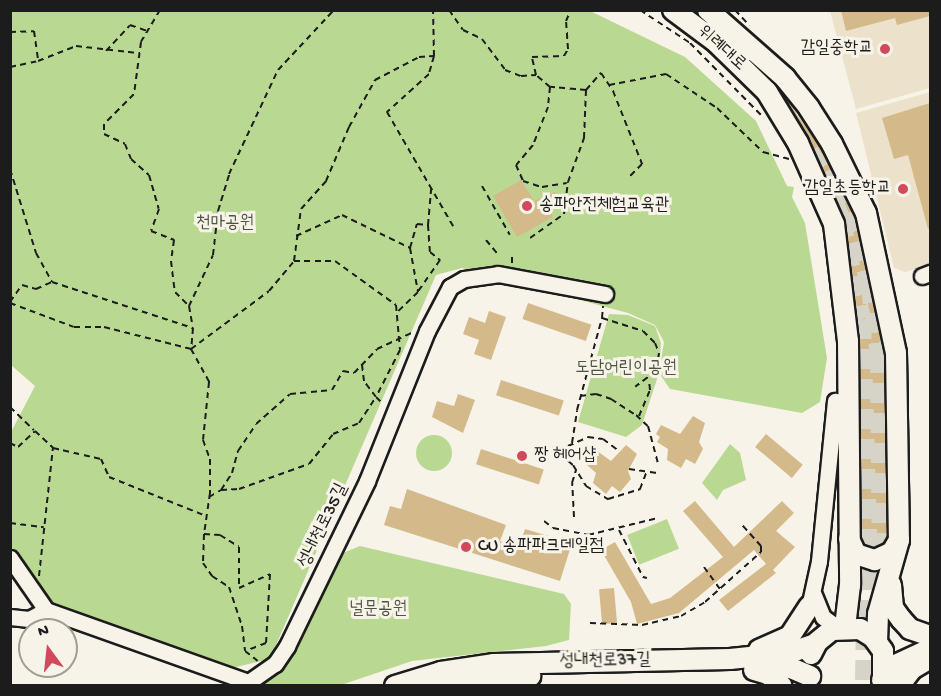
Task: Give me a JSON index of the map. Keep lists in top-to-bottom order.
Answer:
{
  "streets": {
    "main road": ["위례대로", "성내천로37길"],
    "street": ["성내천로35길"]
  },
  "crossings": [
    ["위례대로", "성내천로37길"]
  ],
  "parks": ["천마공원", "도담어린이공원", "널문공원"],
  "places": [
    "감일중학교",
    "감일초등학교",
    "송파안전체험교육관",
    "짱 헤어샵",
    "CU 송파파크데일점"
  ],
  "north": "top"
}
